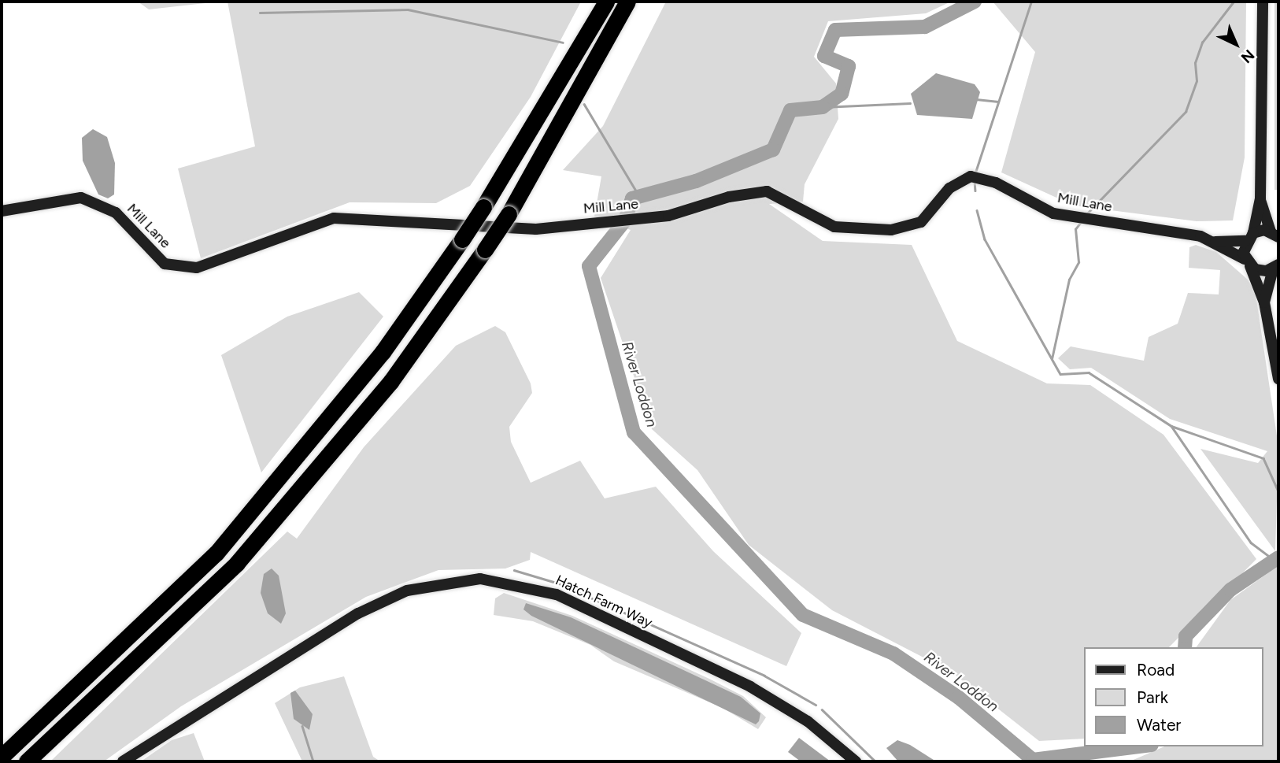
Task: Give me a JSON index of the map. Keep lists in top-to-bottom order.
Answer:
{
  "streets": {
    "street": ["Mill Lane", "Hatch Farm Way"]
  },
  "water": ["River Loddon"],
  "legend": ["Road", "Park", "Water"],
  "north": "bottom right"
}
